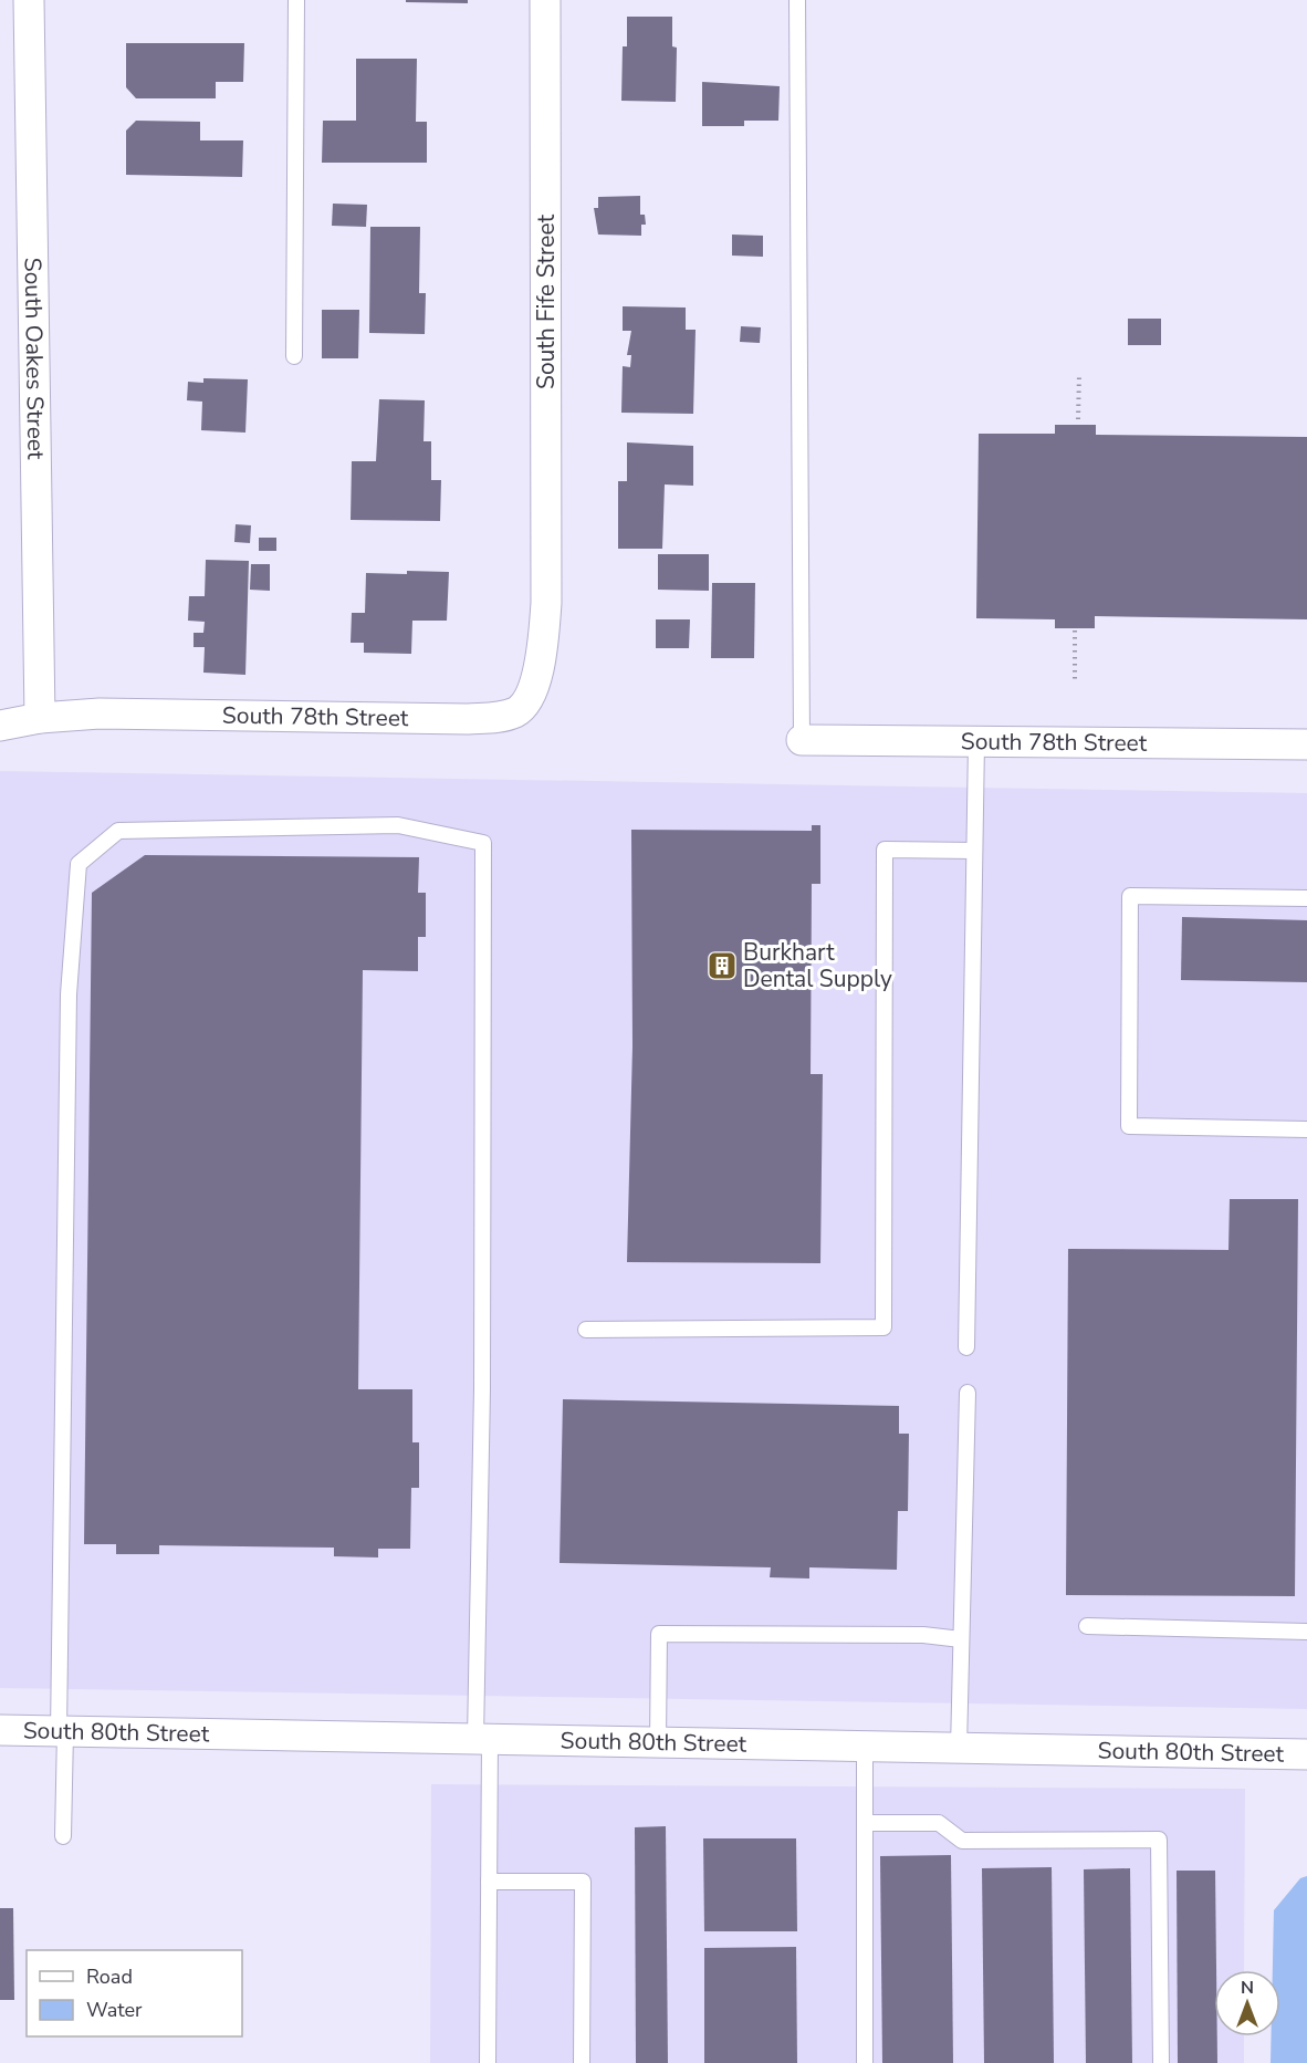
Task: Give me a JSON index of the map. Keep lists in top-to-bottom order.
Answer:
{
  "streets": {
    "street": [
      "South Fife Street",
      "South Oakes Street",
      "South 78th Street",
      "South 80th Street"
    ]
  },
  "crossings": [
    ["South Fife Street", "South 78th Street"],
    ["South Oakes Street", "South 78th Street"]
  ],
  "places": {
    "building": ["Burkhart Dental Supply"]
  },
  "legend": ["Road", "Water"],
  "north": "top"
}
